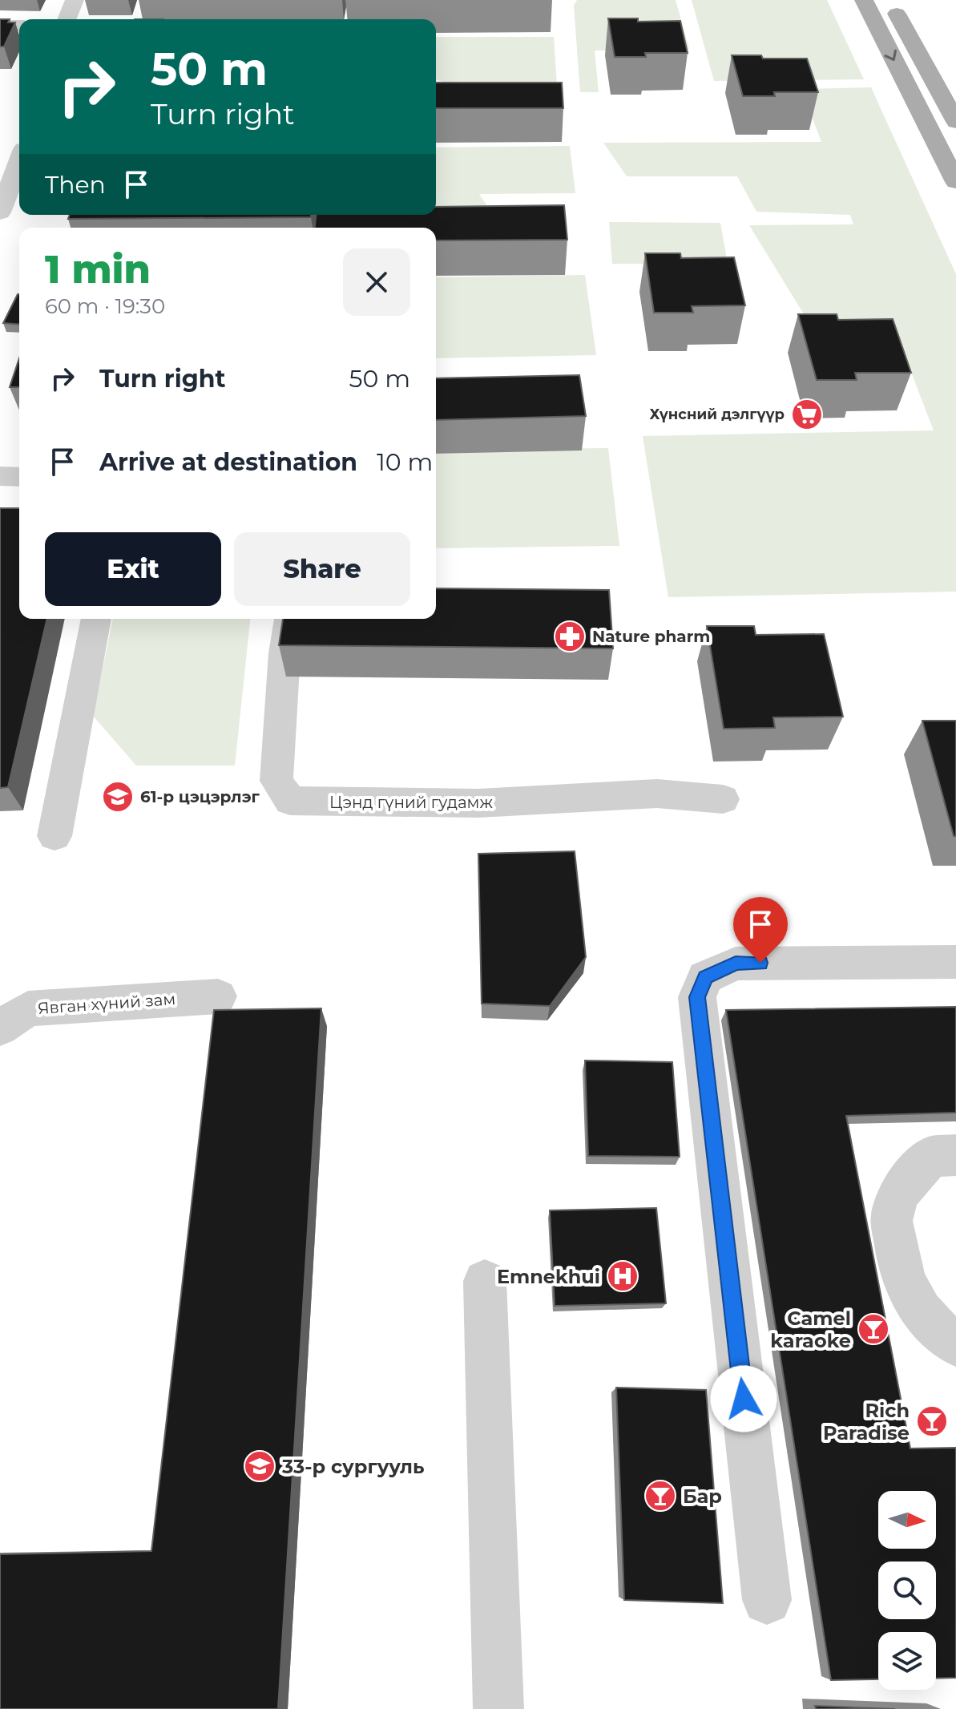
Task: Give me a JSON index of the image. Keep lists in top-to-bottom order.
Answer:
{
  "streets": {
    "street": ["Цэнд гүний гудамж", "Явган хүний зам"]
  },
  "places": {
    "supermarket": ["Хүнсний дэлгүүр"],
    "pharmacy": ["Nature pharm"],
    "school or university": ["61-р цэцэрлэг", "33-р сургууль"],
    "hospital": ["Emnekhui"],
    "bar": ["Camel karaoke", "Rich Paradise", "Бар"]
  },
  "north": "right",
  "page": {
    "turn": ["50 m", "Turn right"],
    "then": "Then",
    "heading": ["1 min", "60 m · 19:30"],
    "list": [
      {
        "name": "Turn right",
        "value": "50 m"
      },
      {
        "name": "Arrive at destination",
        "value": "10 m"
      }
    ],
    "buttons": ["Exit", "Share"]
  }
}
